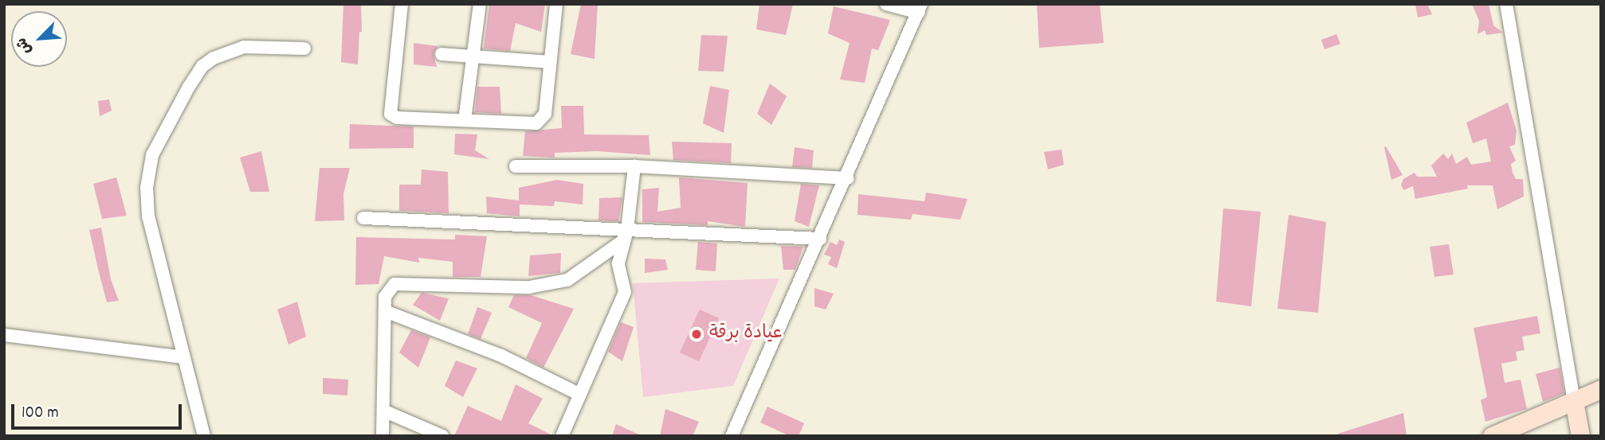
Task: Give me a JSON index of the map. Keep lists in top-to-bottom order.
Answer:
{
  "places": ["عيادة برقة"],
  "scale_bar": "100 m",
  "north": "bottom left"
}
